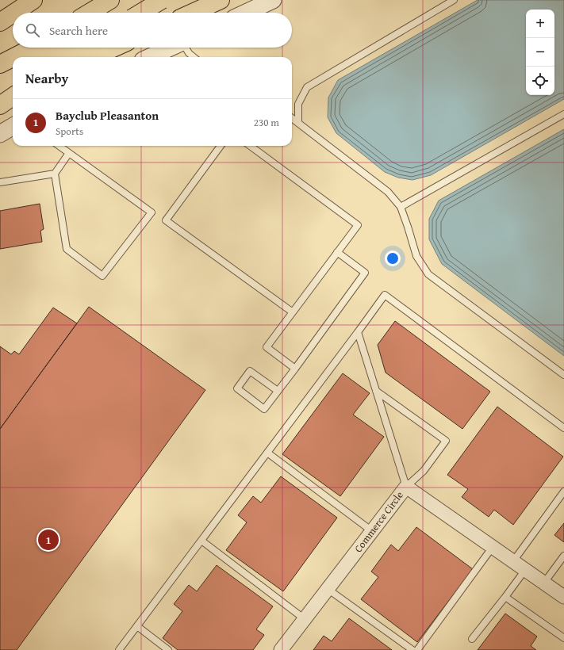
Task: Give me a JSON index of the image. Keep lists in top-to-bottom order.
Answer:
{
  "streets": {
    "street": ["Commerce Circle"]
  },
  "page": {
    "map_buttons": ["+", "−"],
    "search": "Search here",
    "heading": "Nearby",
    "list": [
      {
        "mark": "1",
        "name": "Bayclub Pleasanton",
        "note": "Sports",
        "value": "230 m"
      }
    ],
    "pins": "1"
  }
}
